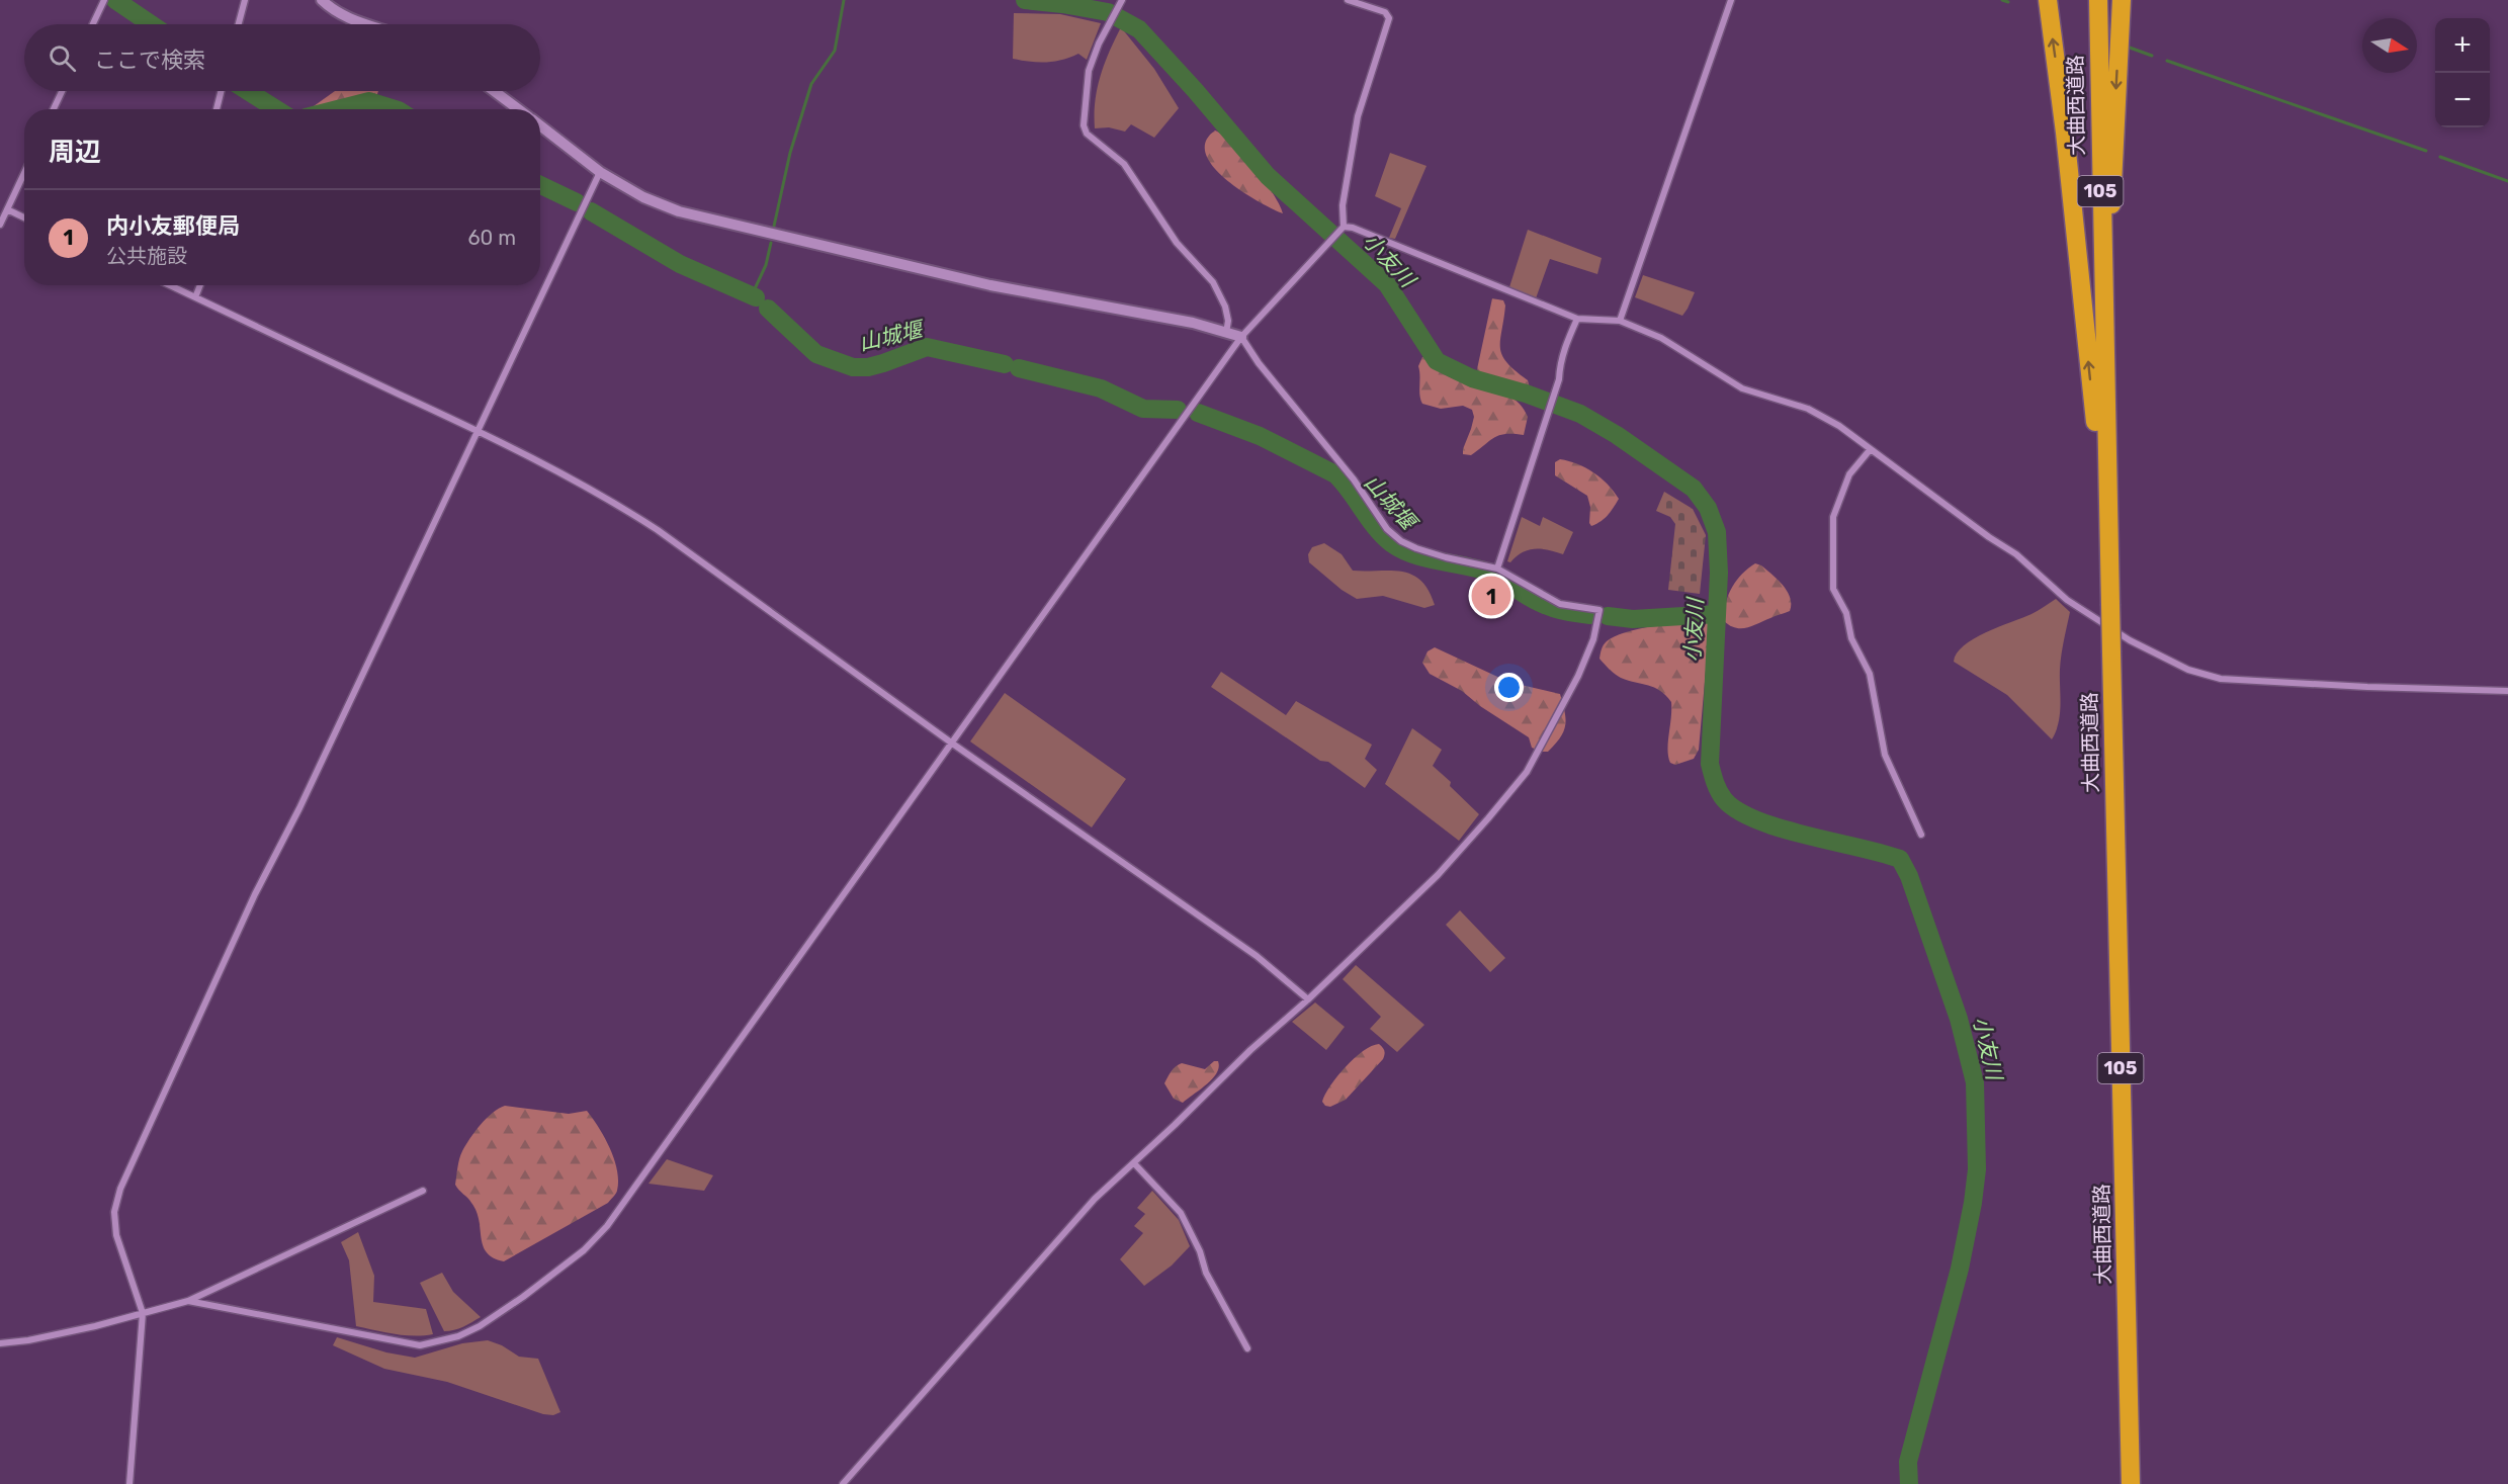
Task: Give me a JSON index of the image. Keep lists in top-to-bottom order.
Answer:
{
  "streets": {
    "highway": ["大曲西道路", "105"]
  },
  "water": ["小友川", "山城堰"],
  "north": "right",
  "page": {
    "map_buttons": ["+", "−"],
    "search": "ここで検索",
    "heading": "周辺",
    "list": [
      {
        "mark": "1",
        "name": "内小友郵便局",
        "note": "公共施設",
        "value": "60 m"
      }
    ],
    "pins": "1"
  }
}
